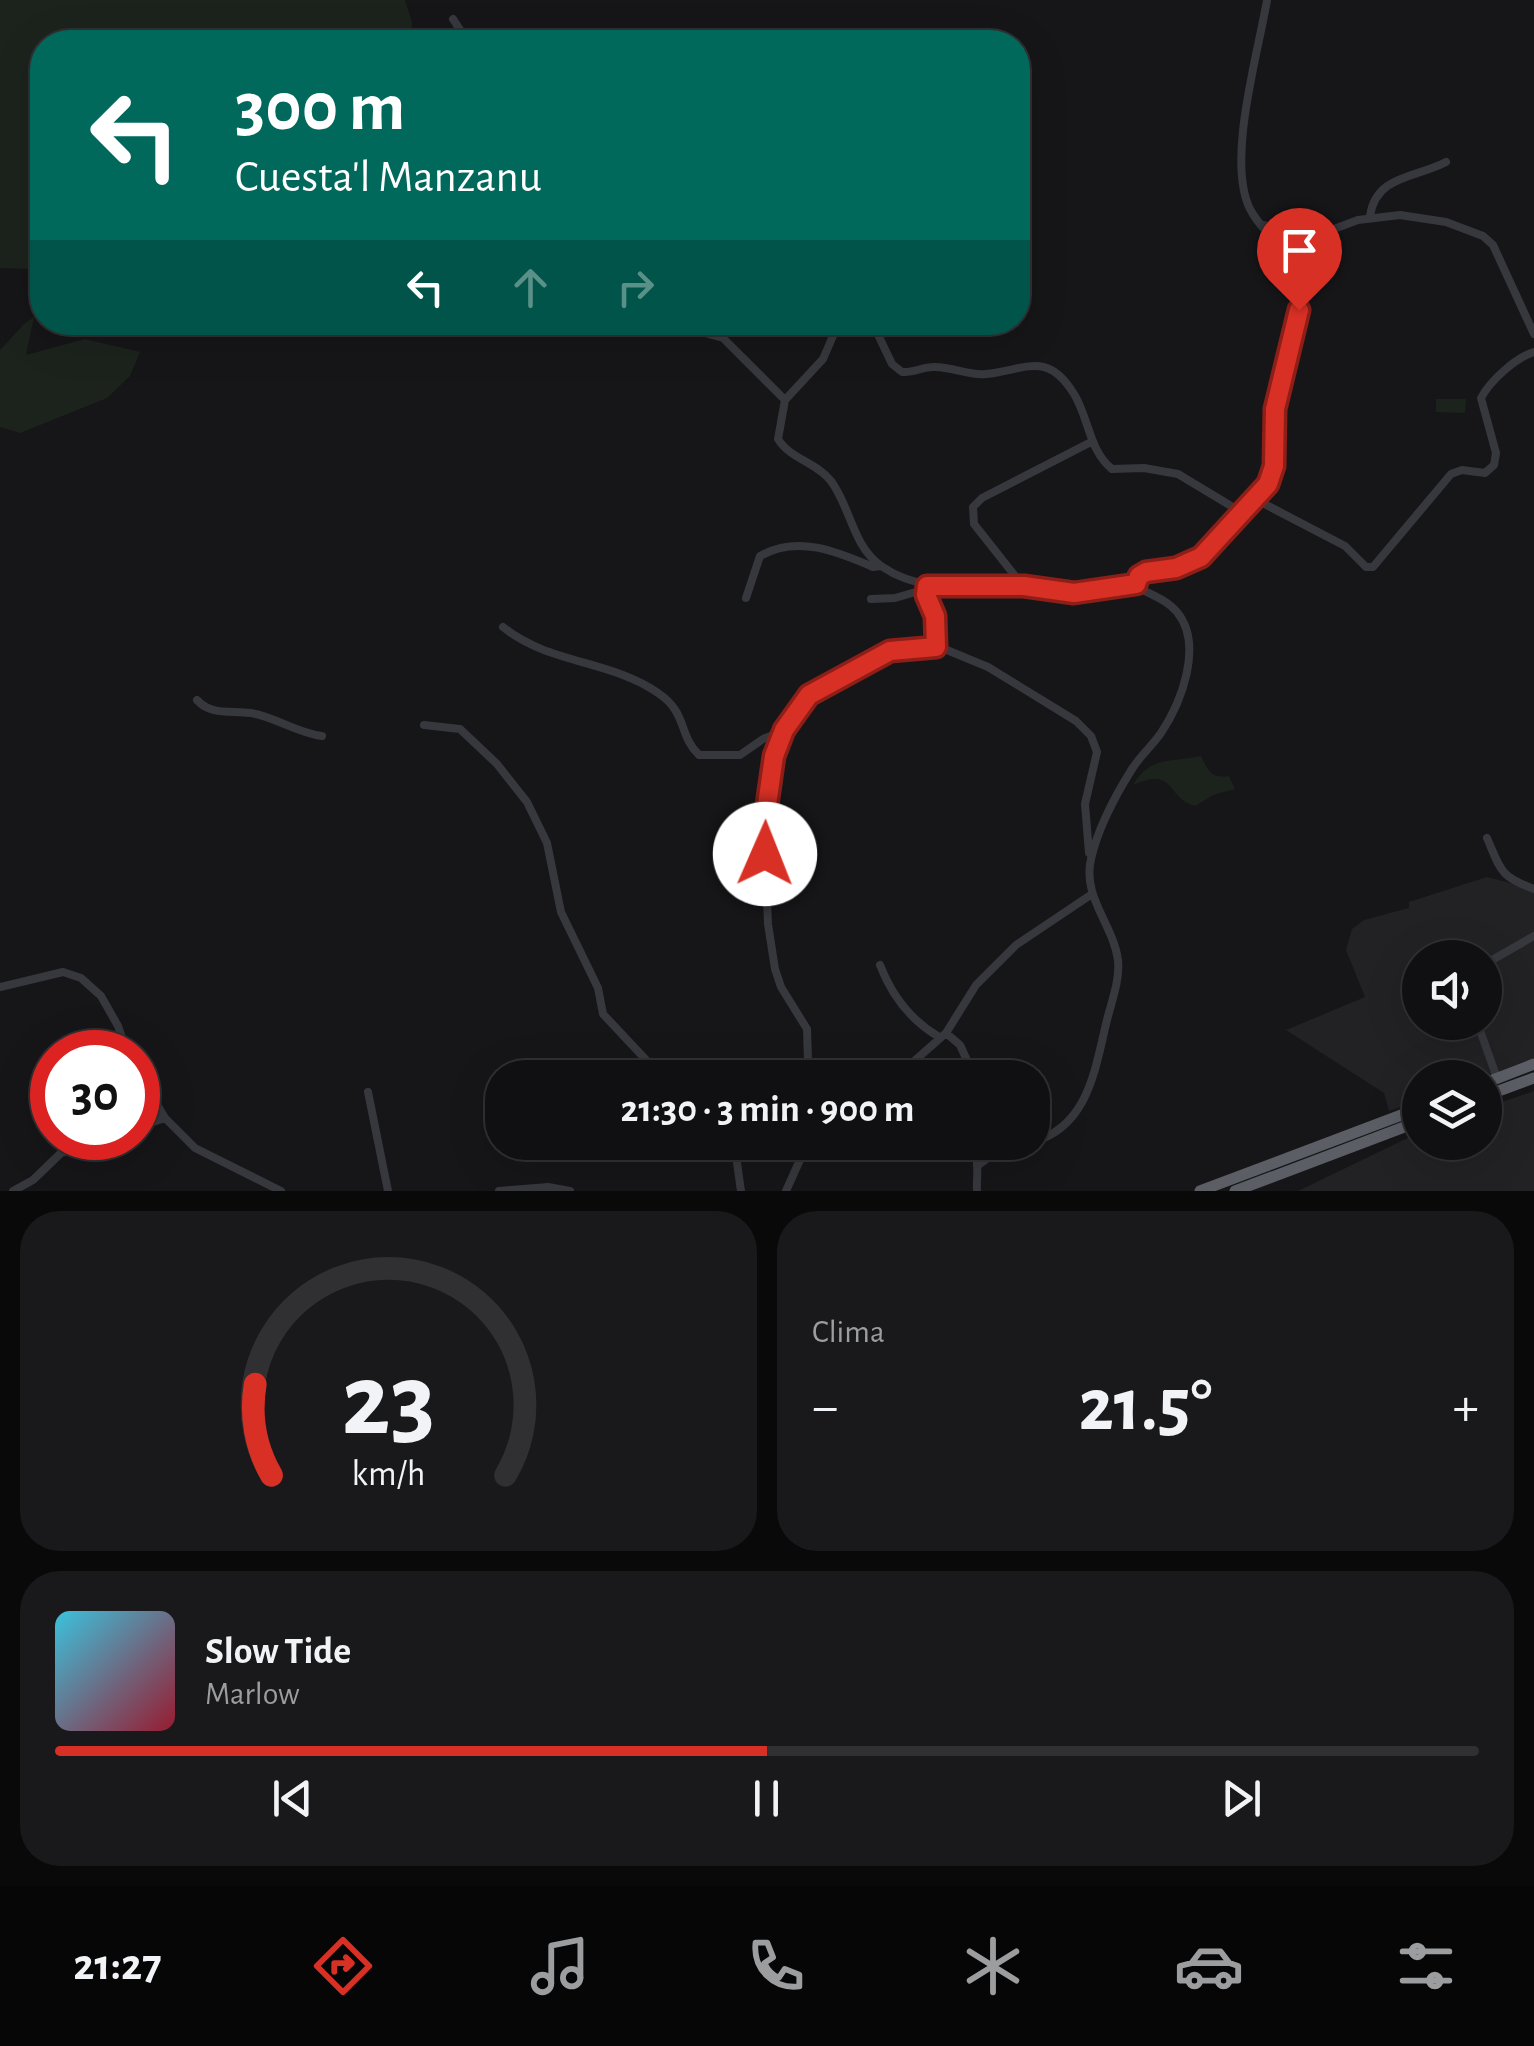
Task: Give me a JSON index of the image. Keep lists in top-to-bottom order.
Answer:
{
  "page": {
    "turn": ["300 m", "Cuesta'l Manzanu"],
    "limit": "30",
    "trip": "21:30 · 3 min · 900 m",
    "tile": "Clima",
    "heat": ["−", "21.5°", "+"],
    "song": ["Slow Tide", "Marlow"],
    "tabs": "21:27",
    "gauge": ["23", "km/h"]
  }
}
